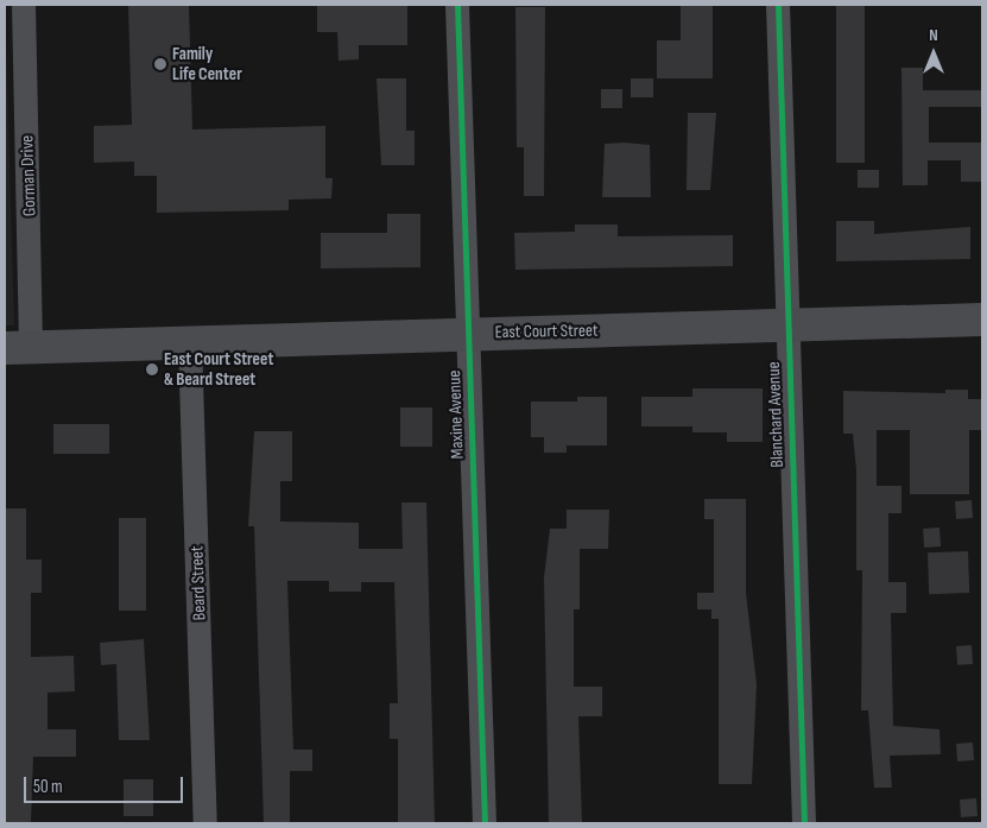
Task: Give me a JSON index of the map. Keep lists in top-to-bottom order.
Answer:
{
  "streets": {
    "main road": ["East Court Street"],
    "street": [
      "Gorman Drive",
      "Maxine Avenue",
      "Blanchard Avenue",
      "Beard Street"
    ]
  },
  "crossings": [
    ["Gorman Drive", "East Court Street"],
    ["East Court Street", "Maxine Avenue"],
    ["East Court Street", "Blanchard Avenue"],
    ["East Court Street", "Beard Street"]
  ],
  "places": ["Family Life Center", "East Court Street & Beard Street"],
  "scale_bar": "50 m",
  "north": "top"
}
